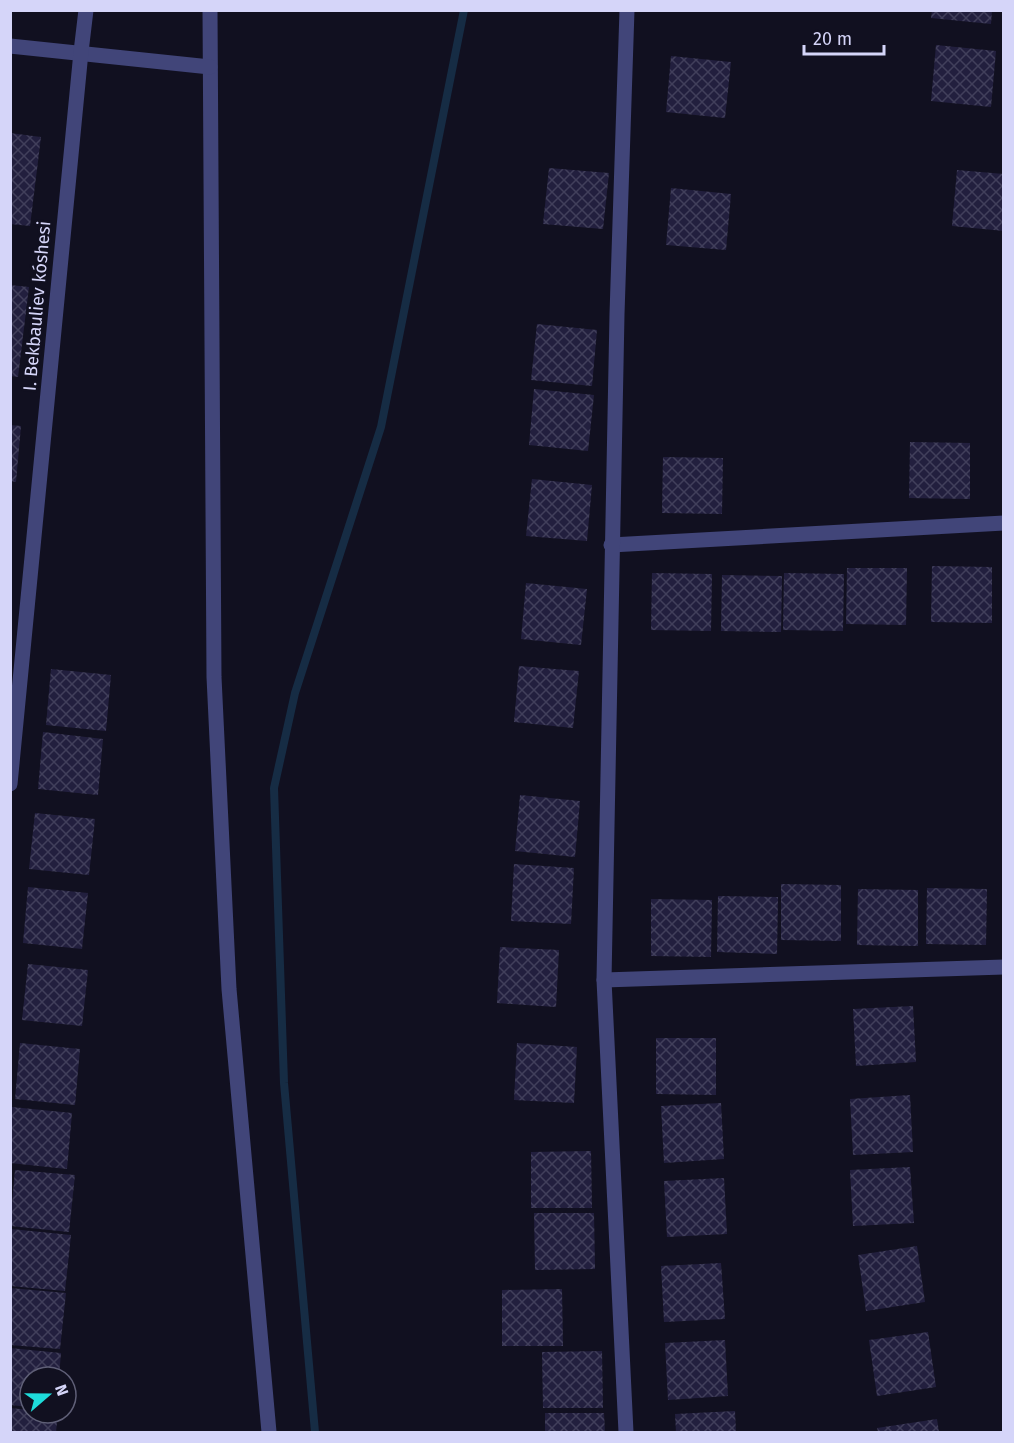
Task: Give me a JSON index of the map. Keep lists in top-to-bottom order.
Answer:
{
  "streets": {
    "street": ["I. Bekbauliev kóshesi"]
  },
  "scale_bar": "20 m",
  "north": "right"
}
